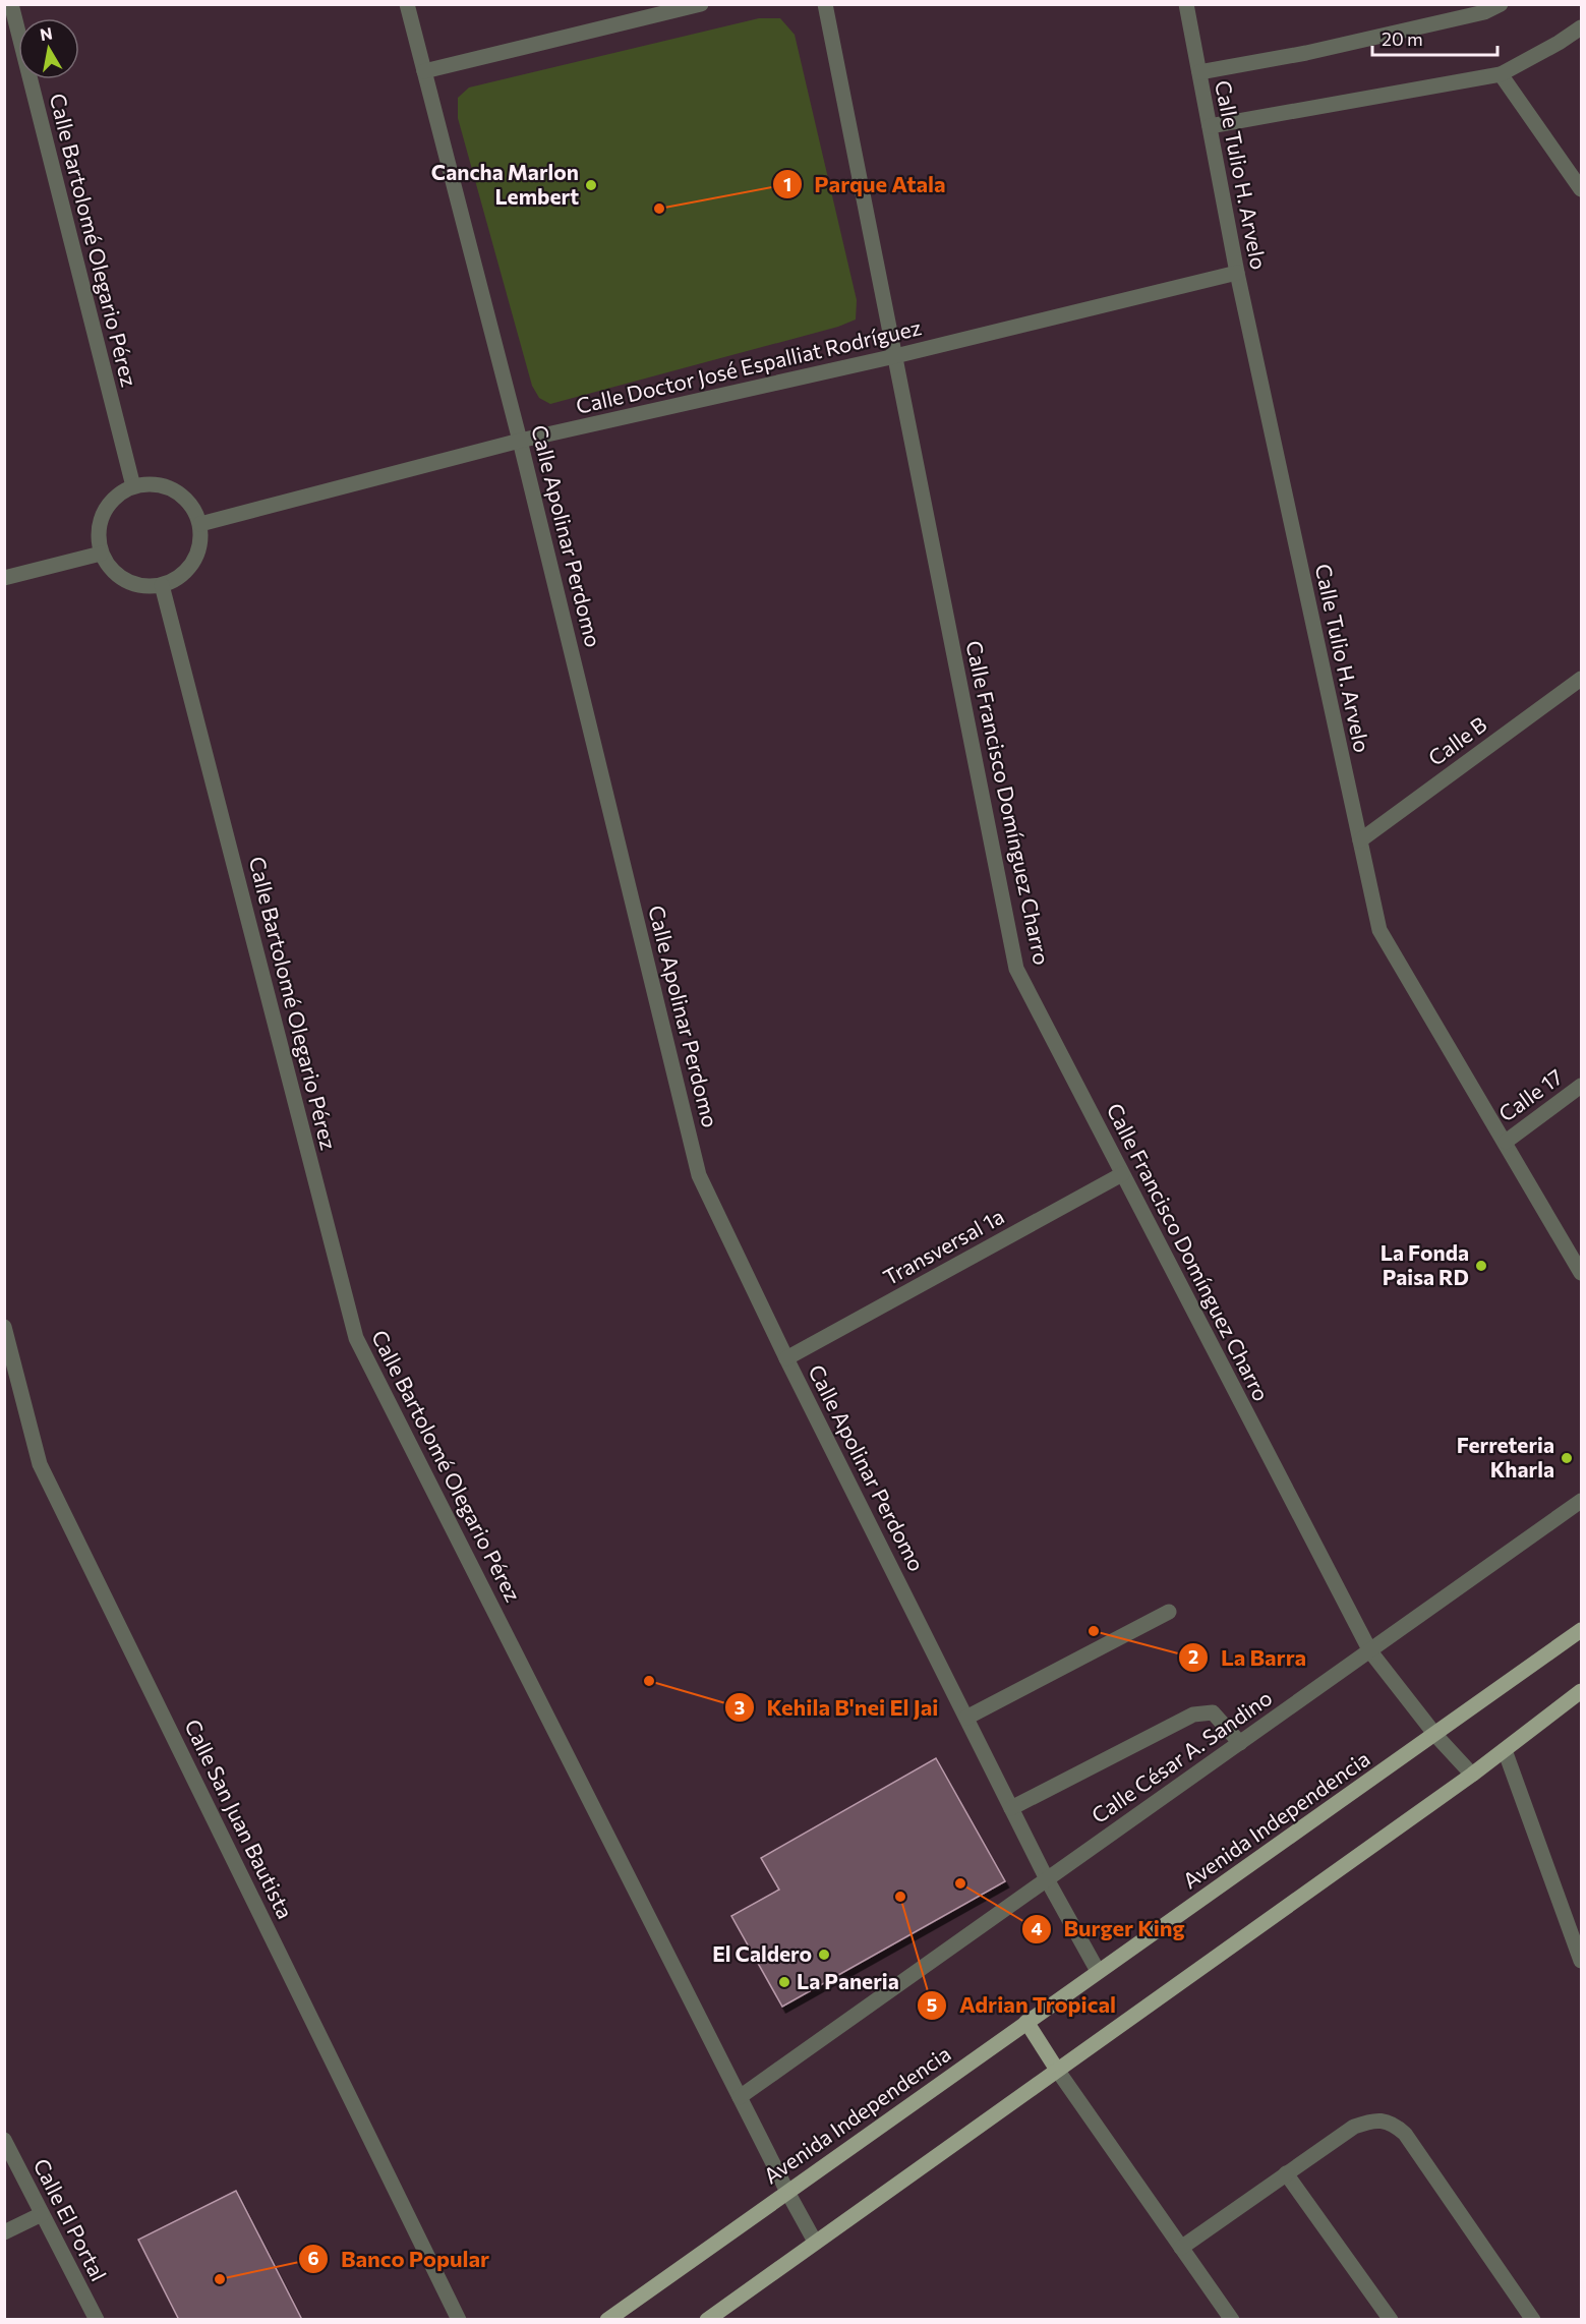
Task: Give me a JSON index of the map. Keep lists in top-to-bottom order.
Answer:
{
  "streets": {
    "main road": ["Avenida Independencia"],
    "street": [
      "Calle Tulio H. Arvelo",
      "Calle Bartolomé Olegario Pérez",
      "Calle Doctor José Espalliat Rodríguez",
      "Calle Apolinar Perdomo",
      "Calle B",
      "Calle Francisco Domínguez Charro",
      "Calle 17",
      "Transversal 1a",
      "Calle César A. Sandino",
      "Calle San Juan Bautista",
      "Calle El Portal"
    ]
  },
  "crossings": [
    ["Calle Tulio H. Arvelo", "Calle Doctor José Espalliat Rodríguez"],
    ["Calle Tulio H. Arvelo", "Calle B"],
    ["Calle Tulio H. Arvelo", "Calle 17"],
    ["Calle Bartolomé Olegario Pérez", "Calle Doctor José Espalliat Rodríguez"],
    ["Calle Bartolomé Olegario Pérez", "Calle César A. Sandino"],
    ["Calle Bartolomé Olegario Pérez", "Avenida Independencia"],
    ["Calle Doctor José Espalliat Rodríguez", "Calle Apolinar Perdomo"],
    ["Calle Doctor José Espalliat Rodríguez", "Calle Francisco Domínguez Charro"],
    ["Calle Apolinar Perdomo", "Transversal 1a"],
    ["Calle Apolinar Perdomo", "Calle César A. Sandino"],
    ["Calle Apolinar Perdomo", "Avenida Independencia"],
    ["Calle Francisco Domínguez Charro", "Transversal 1a"],
    ["Calle Francisco Domínguez Charro", "Calle César A. Sandino"],
    ["Calle Francisco Domínguez Charro", "Avenida Independencia"]
  ],
  "places": [
    "Cancha Marlon Lembert",
    "Parque Atala",
    "La Fonda Paisa RD",
    "Ferreteria Kharla",
    "La Barra",
    "Kehila B'nei El Jai",
    "Burger King",
    "Adrian Tropical",
    "El Caldero",
    "La Paneria",
    "Banco Popular"
  ],
  "scale_bar": "20 m",
  "north": "top"
}
